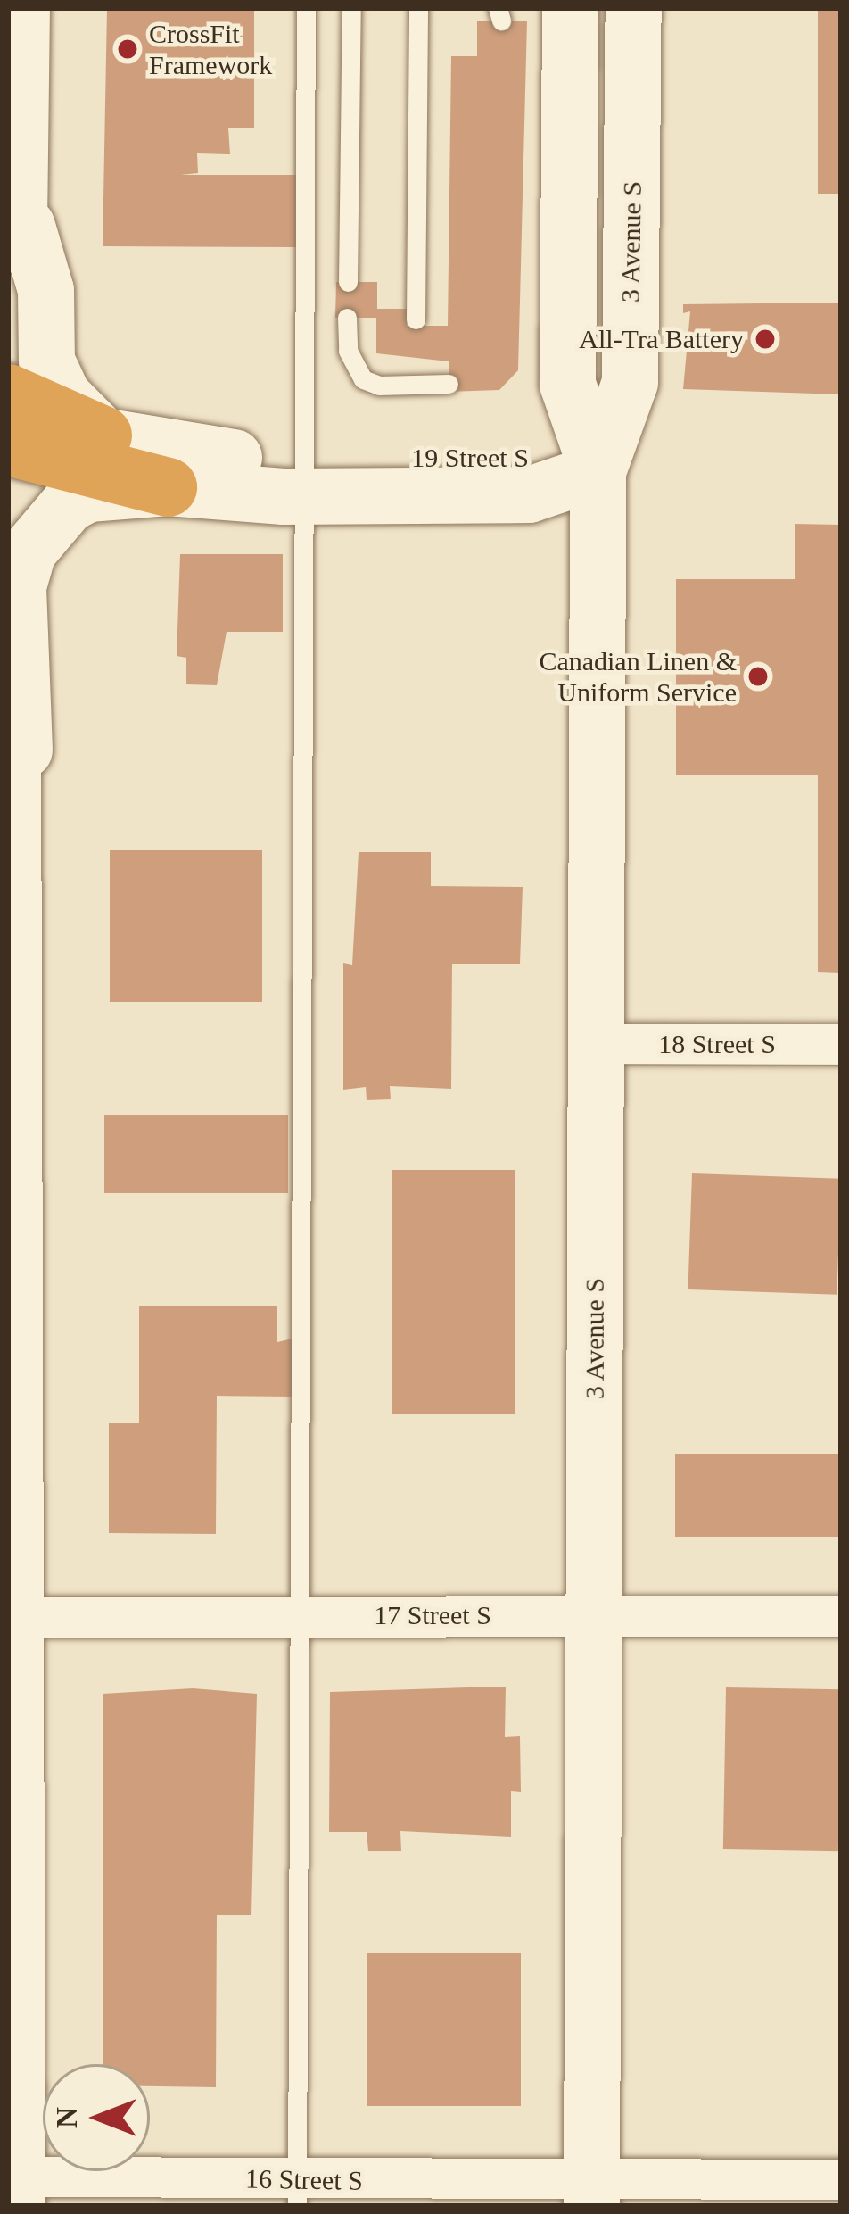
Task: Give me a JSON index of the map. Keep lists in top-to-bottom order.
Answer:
{
  "streets": {
    "main road": ["3 Avenue S", "19 Street S"],
    "street": ["18 Street S", "17 Street S", "16 Street S"]
  },
  "crossings": [
    ["3 Avenue S", "19 Street S"],
    ["3 Avenue S", "18 Street S"],
    ["3 Avenue S", "17 Street S"],
    ["3 Avenue S", "16 Street S"]
  ],
  "places": ["CrossFit Framework", "All-Tra Battery", "Canadian Linen & Uniform Service"],
  "north": "left"
}
